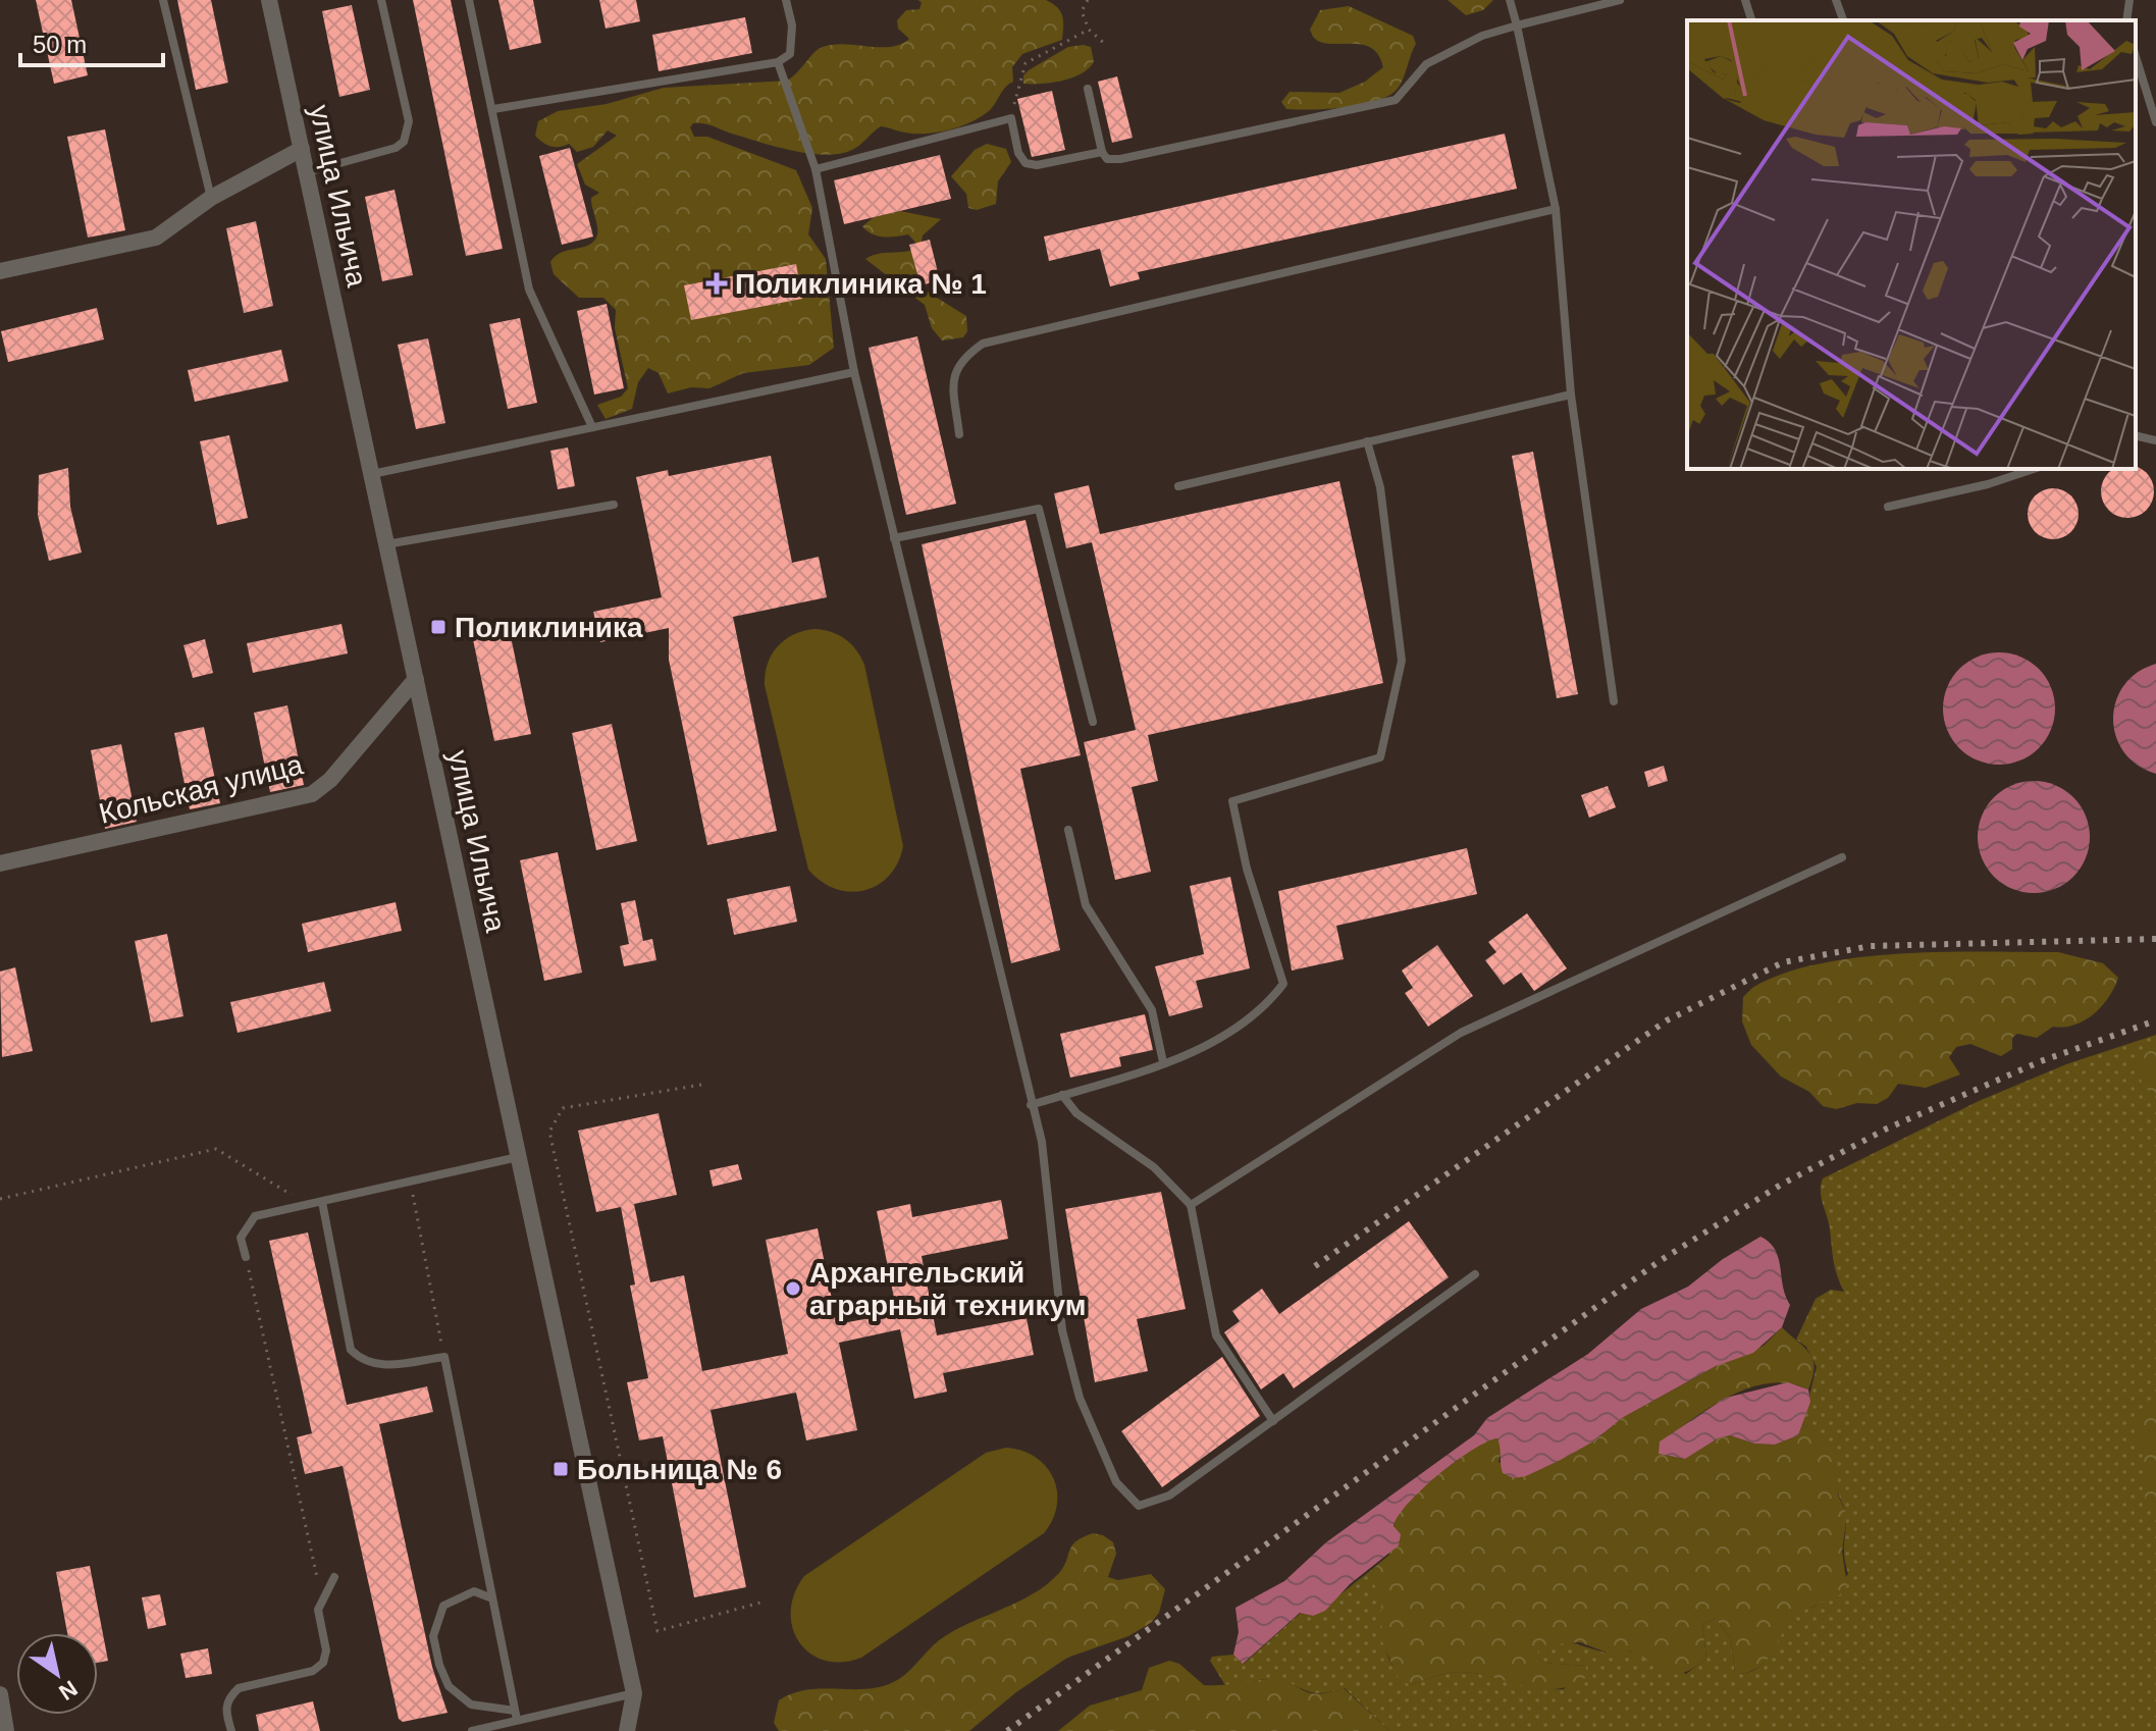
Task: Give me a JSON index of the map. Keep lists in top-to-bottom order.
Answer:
{
  "streets": {
    "street": ["улица Ильича", "Кольская улица"]
  },
  "crossings": [
    ["улица Ильича", "Кольская улица"]
  ],
  "places": {
    "health": ["Поликлиника № 1"],
    "transit": ["Поликлиника", "Больница № 6"],
    "other": ["Архангельский аграрный техникум"]
  },
  "scale_bar": "50 m",
  "north": "bottom right"
}
